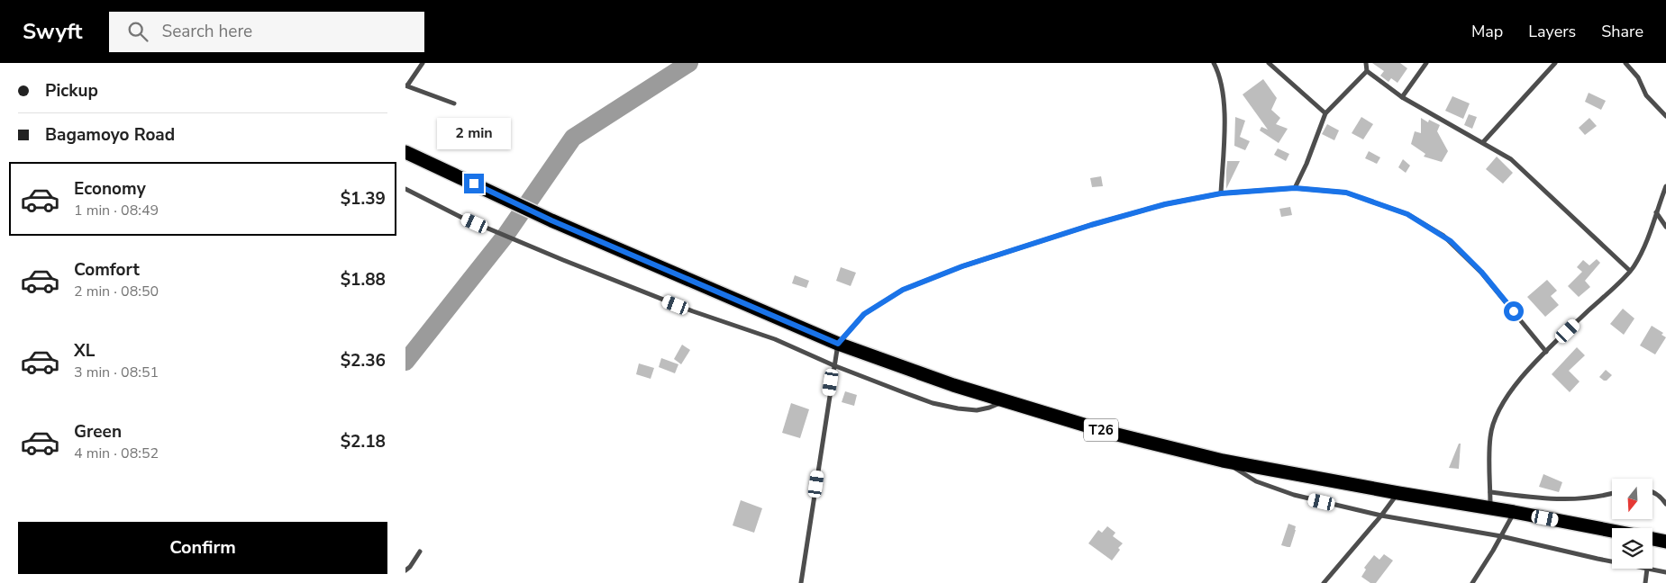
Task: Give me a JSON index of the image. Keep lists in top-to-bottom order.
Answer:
{
  "streets": {
    "highway": ["T26"]
  },
  "north": "bottom",
  "page": {
    "header": "Swyft",
    "search": "Search here",
    "nav": ["Map", "Layers", "Share"],
    "banner": ["Pickup", "Bagamoyo Road"],
    "bubble": "2 min",
    "list": [
      {
        "name": "Economy",
        "note": "1 min · 08:49",
        "value": "$1.39"
      },
      {
        "name": "Comfort",
        "note": "2 min · 08:50",
        "value": "$1.88"
      },
      {
        "name": "XL",
        "note": "3 min · 08:51",
        "value": "$2.36"
      },
      {
        "name": "Green",
        "note": "4 min · 08:52",
        "value": "$2.18"
      }
    ],
    "buttons": "Confirm"
  }
}
